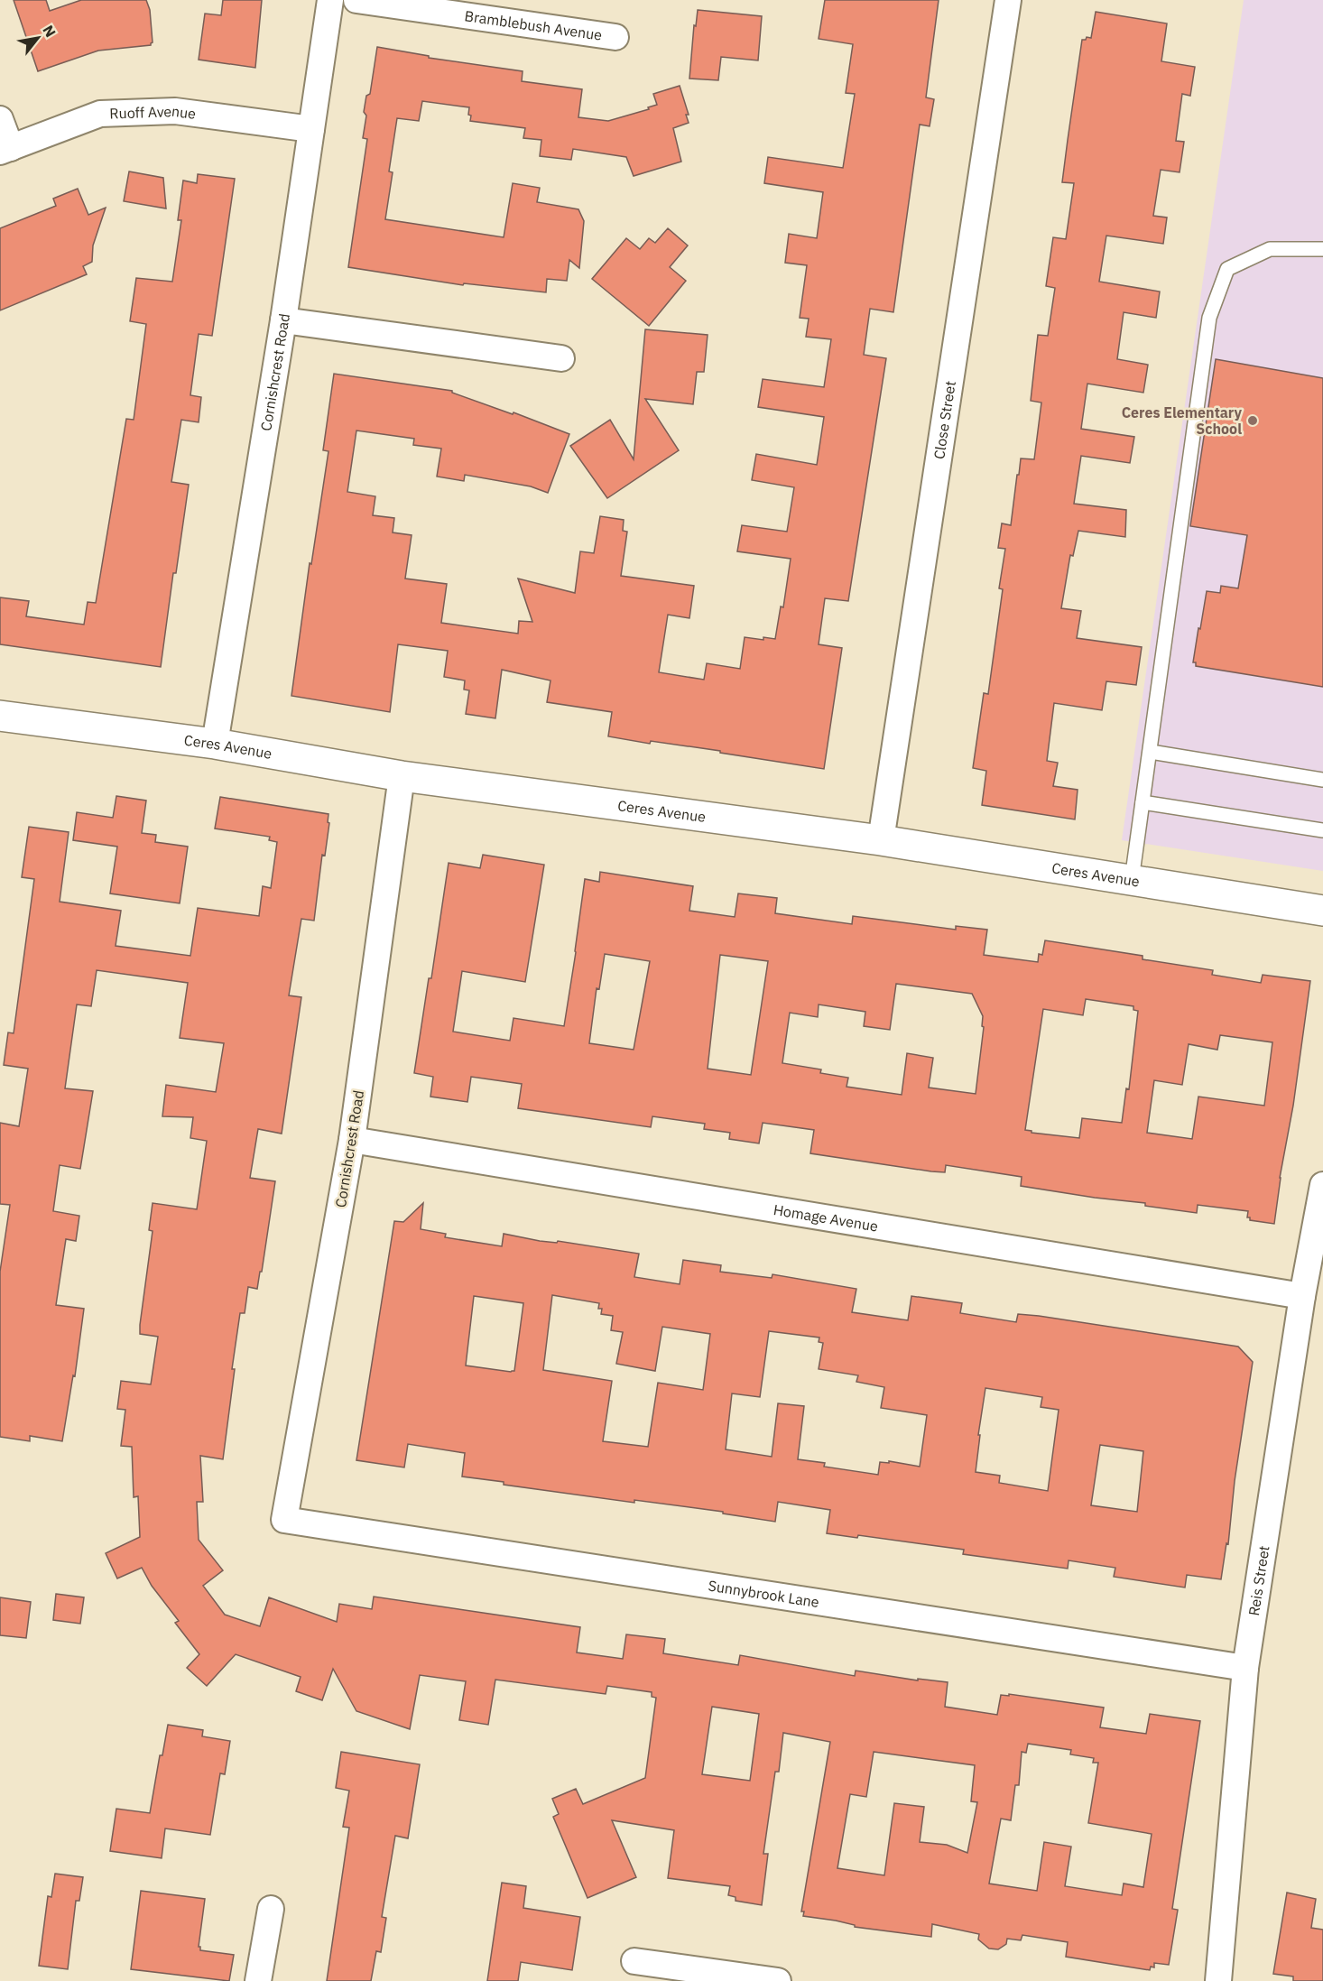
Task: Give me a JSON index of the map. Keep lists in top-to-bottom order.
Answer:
{
  "streets": {
    "street": [
      "Bramblebush Avenue",
      "Ruoff Avenue",
      "Cornishcrest Road",
      "Close Street",
      "Ceres Avenue",
      "Homage Avenue",
      "Reis Street",
      "Sunnybrook Lane"
    ]
  },
  "crossings": [
    ["Ruoff Avenue", "Cornishcrest Road"],
    ["Cornishcrest Road", "Ceres Avenue"],
    ["Cornishcrest Road", "Homage Avenue"],
    ["Cornishcrest Road", "Sunnybrook Lane"],
    ["Close Street", "Ceres Avenue"],
    ["Homage Avenue", "Reis Street"],
    ["Reis Street", "Sunnybrook Lane"]
  ],
  "places": ["Ceres Elementary School"],
  "north": "top right"
}
